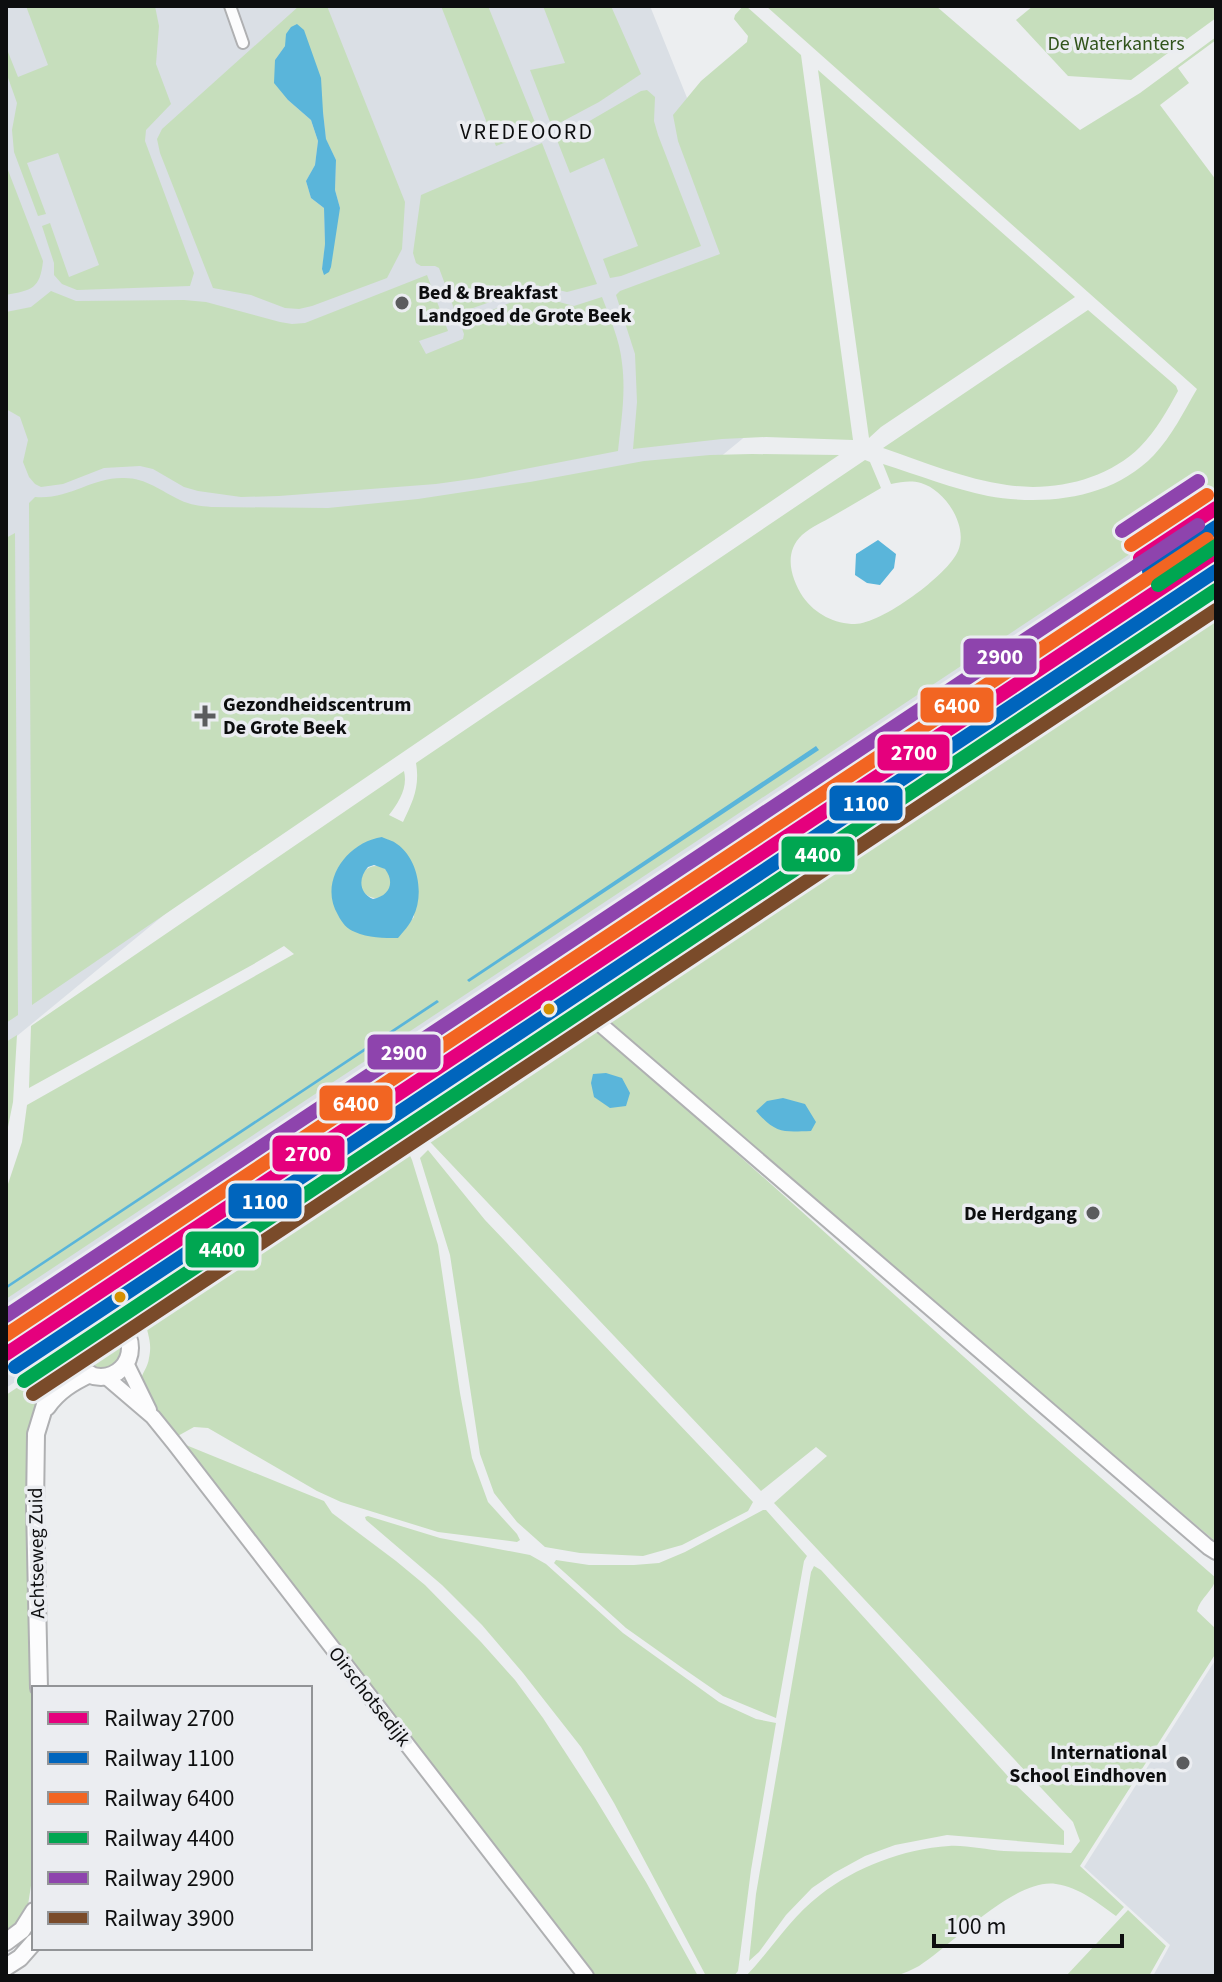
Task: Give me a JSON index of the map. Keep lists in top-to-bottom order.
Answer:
{
  "streets": {
    "street": ["Achtseweg Zuid", "Oirschotsedijk"]
  },
  "crossings": [
    ["Achtseweg Zuid", "Oirschotsedijk"]
  ],
  "districts": ["VREDEOORD"],
  "parks": ["De Waterkanters"],
  "places": {
    "other": ["Bed & Breakfast Landgoed de Grote Beek", "De Herdgang", "International School Eindhoven"],
    "health": ["Gezondheidscentrum De Grote Beek"]
  },
  "lines": [
    "rail line 2900",
    "rail line 6400",
    "rail line 2700",
    "rail line 1100",
    "rail line 4400",
    "rail line 3900"
  ],
  "legend": [
    "Railway 2700",
    "Railway 1100",
    "Railway 6400",
    "Railway 4400",
    "Railway 2900",
    "Railway 3900"
  ],
  "scale_bar": "100 m"
}
